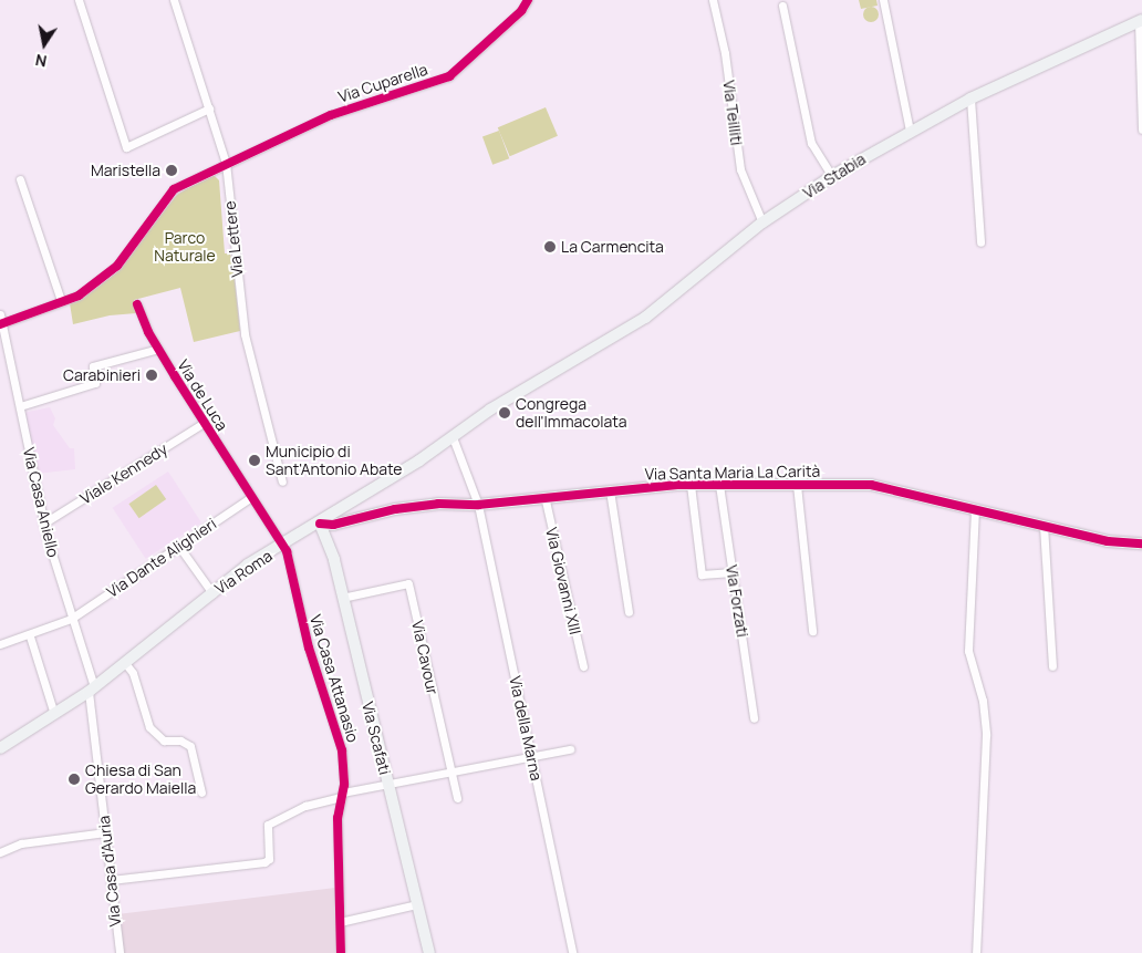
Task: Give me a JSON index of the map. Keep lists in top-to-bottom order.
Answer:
{
  "streets": {
    "main road": [
      "Via Stabia",
      "Via Santa Maria La Carità",
      "Via Roma",
      "Via Scafati"
    ],
    "street": [
      "Via Cuparella",
      "Via Teilliti",
      "Via Lettere",
      "Via de Luca",
      "Viale Kennedy",
      "Via Casa Aniello",
      "Via Dante Alighieri",
      "Via Giovanni XIII",
      "Via Forzati",
      "Via Cavour",
      "Via Casa Attanasio",
      "Via della Marna",
      "Via Casa d'Auria"
    ]
  },
  "crossings": [
    ["Via Cuparella", "Via Lettere"],
    ["Via Cuparella", "Via Casa Aniello"],
    ["Via Teilliti", "Via Stabia"],
    ["Via Stabia", "Via Roma"],
    ["Via de Luca", "Viale Kennedy"],
    ["Via de Luca", "Via Dante Alighieri"],
    ["Via de Luca", "Via Roma"],
    ["Via de Luca", "Via Casa Attanasio"],
    ["Via Santa Maria La Carità", "Via Roma"],
    ["Via Santa Maria La Carità", "Via Giovanni XIII"],
    ["Via Santa Maria La Carità", "Via Forzati"],
    ["Via Santa Maria La Carità", "Via della Marna"],
    ["Via Santa Maria La Carità", "Via Scafati"],
    ["Viale Kennedy", "Via Casa Aniello"],
    ["Via Casa Aniello", "Via Dante Alighieri"],
    ["Via Casa Aniello", "Via Roma"],
    ["Via Casa Aniello", "Via Casa d'Auria"],
    ["Via Roma", "Via Casa Attanasio"],
    ["Via Roma", "Via della Marna"],
    ["Via Roma", "Via Scafati"],
    ["Via Roma", "Via Casa d'Auria"],
    ["Via Cavour", "Via Scafati"]
  ],
  "parks": ["Parco Naturale"],
  "places": [
    "Maristella",
    "La Carmencita",
    "Carabinieri",
    "Congrega dell'Immacolata",
    "Municipio di Sant'Antonio Abate",
    "Chiesa di San Gerardo Maiella"
  ],
  "north": "bottom"
}
